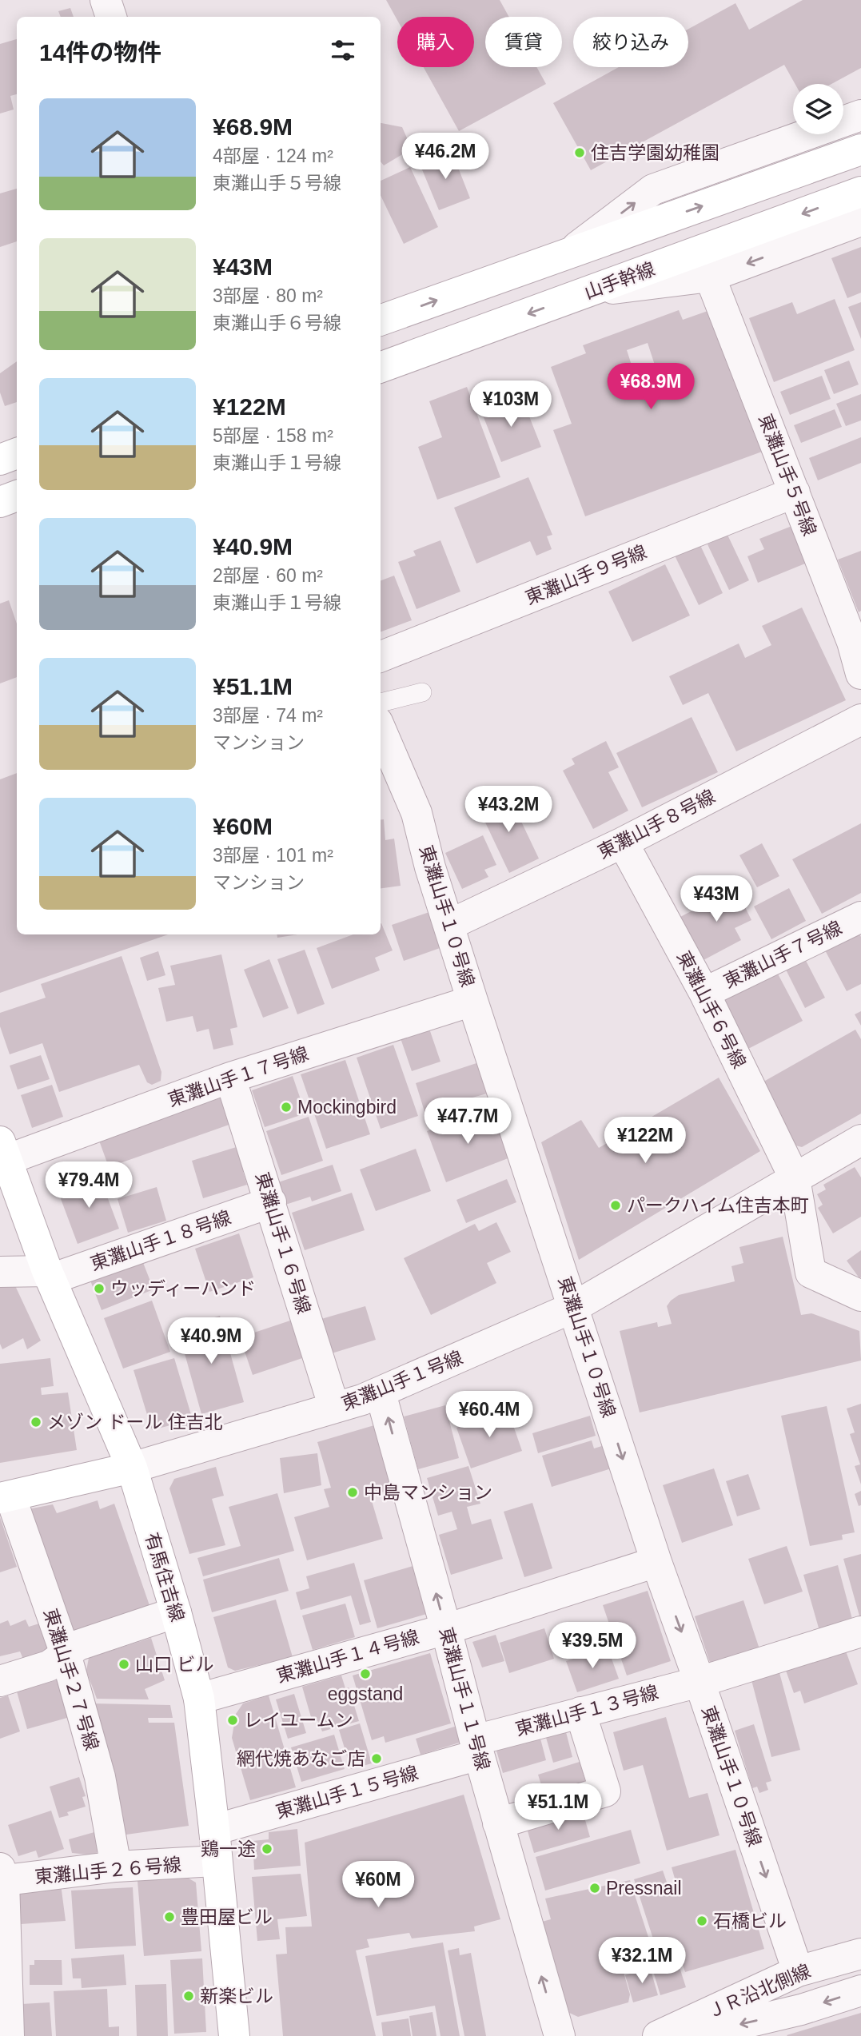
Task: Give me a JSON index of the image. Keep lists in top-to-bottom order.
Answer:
{
  "streets": {
    "street": [
      "山手幹線",
      "東灘山手５号線",
      "東灘山手９号線",
      "東灘山手８号線",
      "東灘山手１０号線",
      "東灘山手７号線",
      "東灘山手６号線",
      "東灘山手１７号線",
      "東灘山手１８号線",
      "東灘山手１６号線",
      "東灘山手１号線",
      "有馬住吉線",
      "東灘山手１４号線",
      "東灘山手２７号線",
      "東灘山手１１号線",
      "東灘山手１３号線",
      "東灘山手１５号線",
      "東灘山手２６号線",
      "ＪＲ沿北側線"
    ]
  },
  "crossings": [
    ["東灘山手５号線", "東灘山手９号線"],
    ["東灘山手８号線", "東灘山手１０号線"],
    ["東灘山手８号線", "東灘山手６号線"],
    ["東灘山手１０号線", "東灘山手１７号線"],
    ["東灘山手１０号線", "東灘山手１号線"],
    ["東灘山手１０号線", "東灘山手１４号線"],
    ["東灘山手１０号線", "東灘山手１３号線"],
    ["東灘山手１０号線", "ＪＲ沿北側線"],
    ["東灘山手７号線", "東灘山手６号線"],
    ["東灘山手６号線", "東灘山手１号線"],
    ["東灘山手１７号線", "東灘山手１６号線"],
    ["東灘山手１７号線", "有馬住吉線"],
    ["東灘山手１８号線", "東灘山手１６号線"],
    ["東灘山手１８号線", "有馬住吉線"],
    ["東灘山手１６号線", "東灘山手１号線"],
    ["東灘山手１号線", "有馬住吉線"],
    ["東灘山手１号線", "東灘山手１１号線"],
    ["有馬住吉線", "東灘山手１４号線"],
    ["有馬住吉線", "東灘山手１５号線"],
    ["有馬住吉線", "東灘山手２６号線"],
    ["東灘山手１４号線", "東灘山手１１号線"],
    ["東灘山手２７号線", "東灘山手２６号線"],
    ["東灘山手１１号線", "東灘山手１３号線"],
    ["東灘山手１１号線", "東灘山手１５号線"],
    ["東灘山手１３号線", "東灘山手１５号線"]
  ],
  "one_way": ["東灘山手１０号線", "東灘山手１１号線"],
  "places": [
    "住吉学園幼稚園",
    "Mockingbird",
    "パークハイム住吉本町",
    "ウッディーハンド",
    "メゾン ドール 住吉北",
    "中島マンション",
    "山口 ビル",
    "eggstand",
    "レイユームン",
    "網代焼あなご店",
    "鶏一途",
    "Pressnail",
    "豊田屋ビル",
    "石橋ビル",
    "新楽ビル"
  ],
  "page": {
    "chip": ["購入", "賃貸", "絞り込み"],
    "heading": "14件の物件",
    "list": [
      {
        "name": "¥68.9M",
        "note": "4部屋 · 124 m² · 東灘山手５号線"
      },
      {
        "name": "¥43M",
        "note": "3部屋 · 80 m² · 東灘山手６号線"
      },
      {
        "name": "¥122M",
        "note": "5部屋 · 158 m² · 東灘山手１号線"
      },
      {
        "name": "¥40.9M",
        "note": "2部屋 · 60 m² · 東灘山手１号線"
      },
      {
        "name": "¥51.1M",
        "note": "3部屋 · 74 m² · マンション"
      },
      {
        "name": "¥60M",
        "note": "3部屋 · 101 m² · マンション"
      }
    ],
    "price": [
      "¥46.2M",
      "¥68.9M",
      "¥103M",
      "¥43.2M",
      "¥43M",
      "¥47.7M",
      "¥122M",
      "¥79.4M",
      "¥40.9M",
      "¥60.4M",
      "¥39.5M",
      "¥51.1M",
      "¥60M",
      "¥32.1M"
    ]
  }
}
